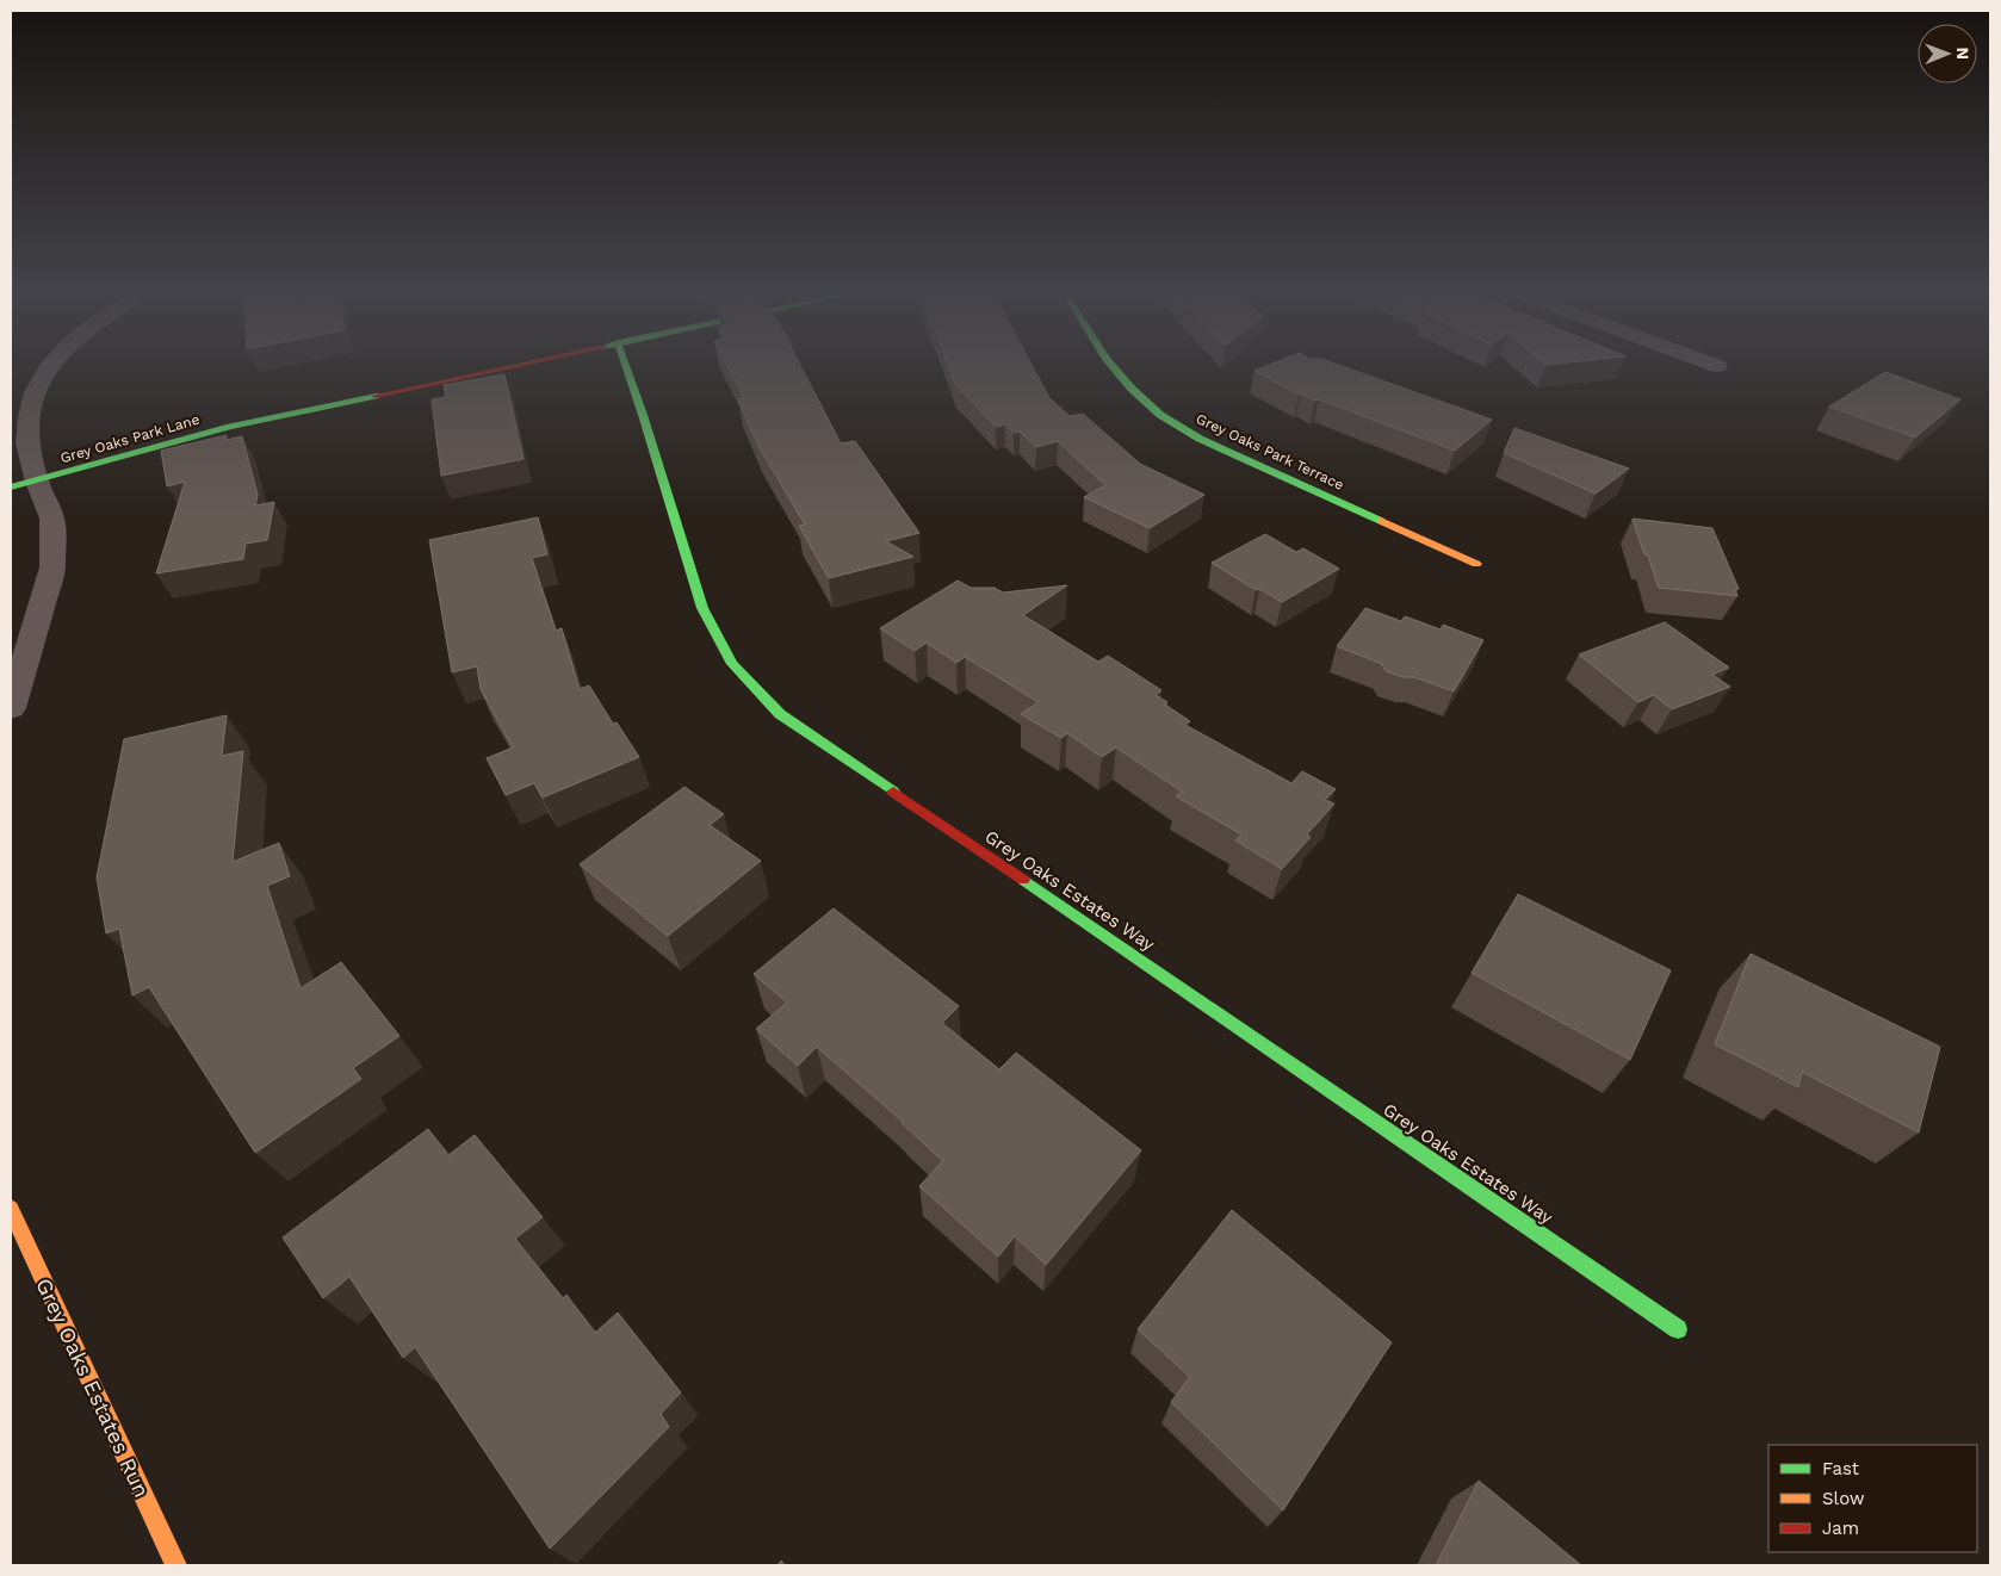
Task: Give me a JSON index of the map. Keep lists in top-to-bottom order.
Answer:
{
  "streets": {
    "street": [
      "Grey Oaks Park Lane",
      "Grey Oaks Park Terrace",
      "Grey Oaks Estates Way",
      "Grey Oaks Estates Run"
    ]
  },
  "legend": ["Fast", "Slow", "Jam"],
  "north": "right"
}
